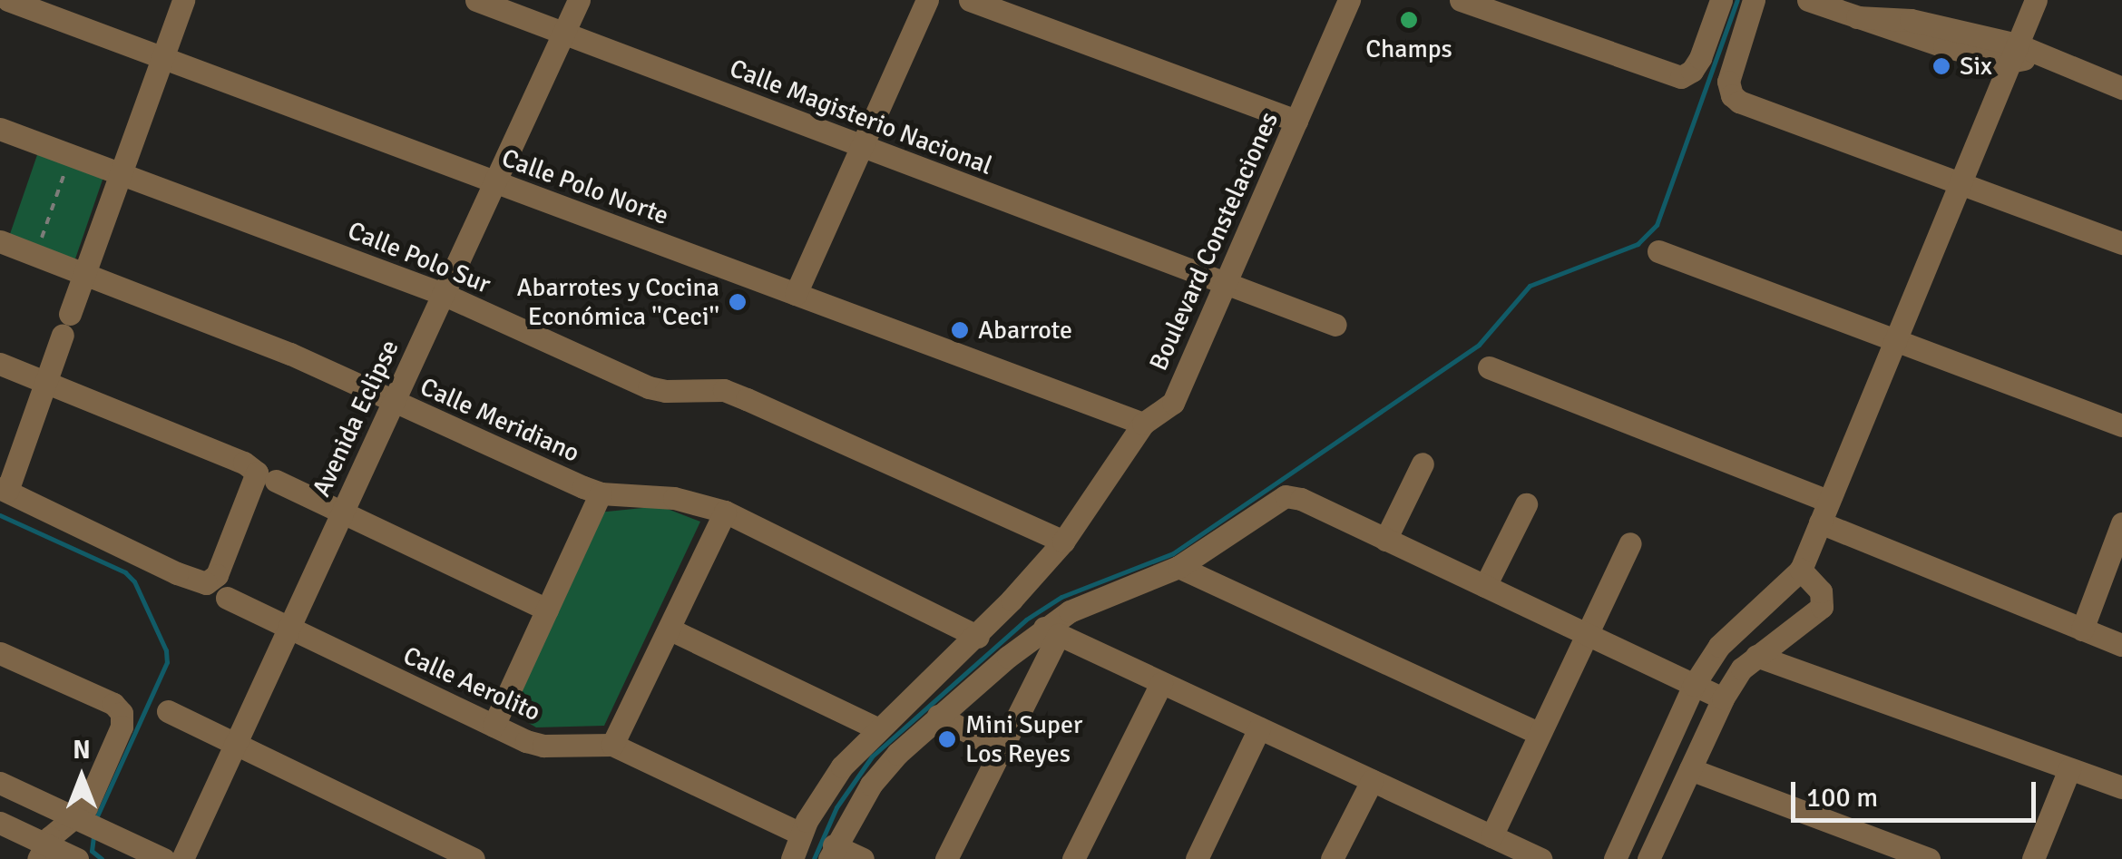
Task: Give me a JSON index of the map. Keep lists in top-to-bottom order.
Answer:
{
  "streets": {
    "street": [
      "Calle Magisterio Nacional",
      "Calle Polo Norte",
      "Boulevard Constelaciones",
      "Calle Polo Sur",
      "Avenida Eclipse",
      "Calle Meridiano",
      "Calle Aerolito"
    ]
  },
  "crossings": [
    ["Calle Magisterio Nacional", "Boulevard Constelaciones"],
    ["Calle Magisterio Nacional", "Avenida Eclipse"],
    ["Calle Polo Norte", "Boulevard Constelaciones"],
    ["Calle Polo Norte", "Avenida Eclipse"],
    ["Boulevard Constelaciones", "Calle Polo Sur"],
    ["Boulevard Constelaciones", "Calle Meridiano"],
    ["Boulevard Constelaciones", "Calle Aerolito"],
    ["Calle Polo Sur", "Avenida Eclipse"],
    ["Avenida Eclipse", "Calle Meridiano"],
    ["Avenida Eclipse", "Calle Aerolito"]
  ],
  "places": [
    "Champs",
    "Six",
    "Abarrotes y Cocina Económica ''Ceci''",
    "Abarrote",
    "Mini Super Los Reyes"
  ],
  "scale_bar": "100 m",
  "north": "top"
}
